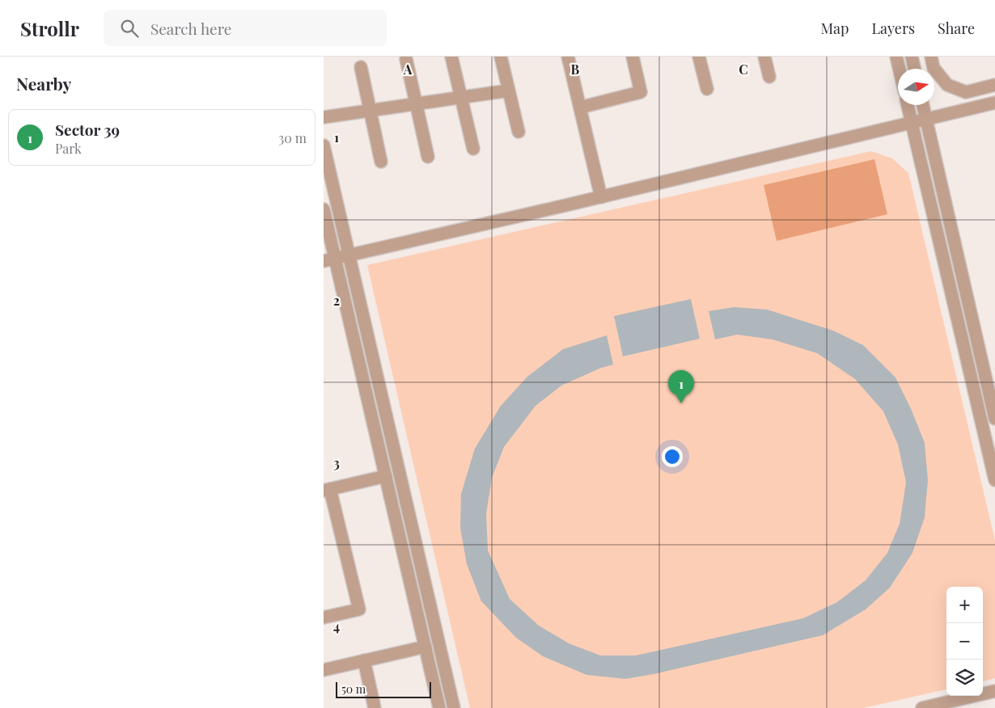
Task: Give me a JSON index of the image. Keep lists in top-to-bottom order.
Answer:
{
  "scale_bar": "50 m",
  "north": "right",
  "page": {
    "header": "Strollr",
    "search": "Search here",
    "nav": ["Map", "Layers", "Share"],
    "heading": "Nearby",
    "list": [
      {
        "mark": "1",
        "name": "Sector 39",
        "note": "Park",
        "value": "30 m"
      }
    ],
    "pins": "1",
    "map_buttons": ["+", "−"],
    "scale": "50 m"
  },
  "grid": {
    "columns": ["A", "B", "C"],
    "rows": [
      "1",
      "2",
      "3",
      "4"
    ]
  }
}
